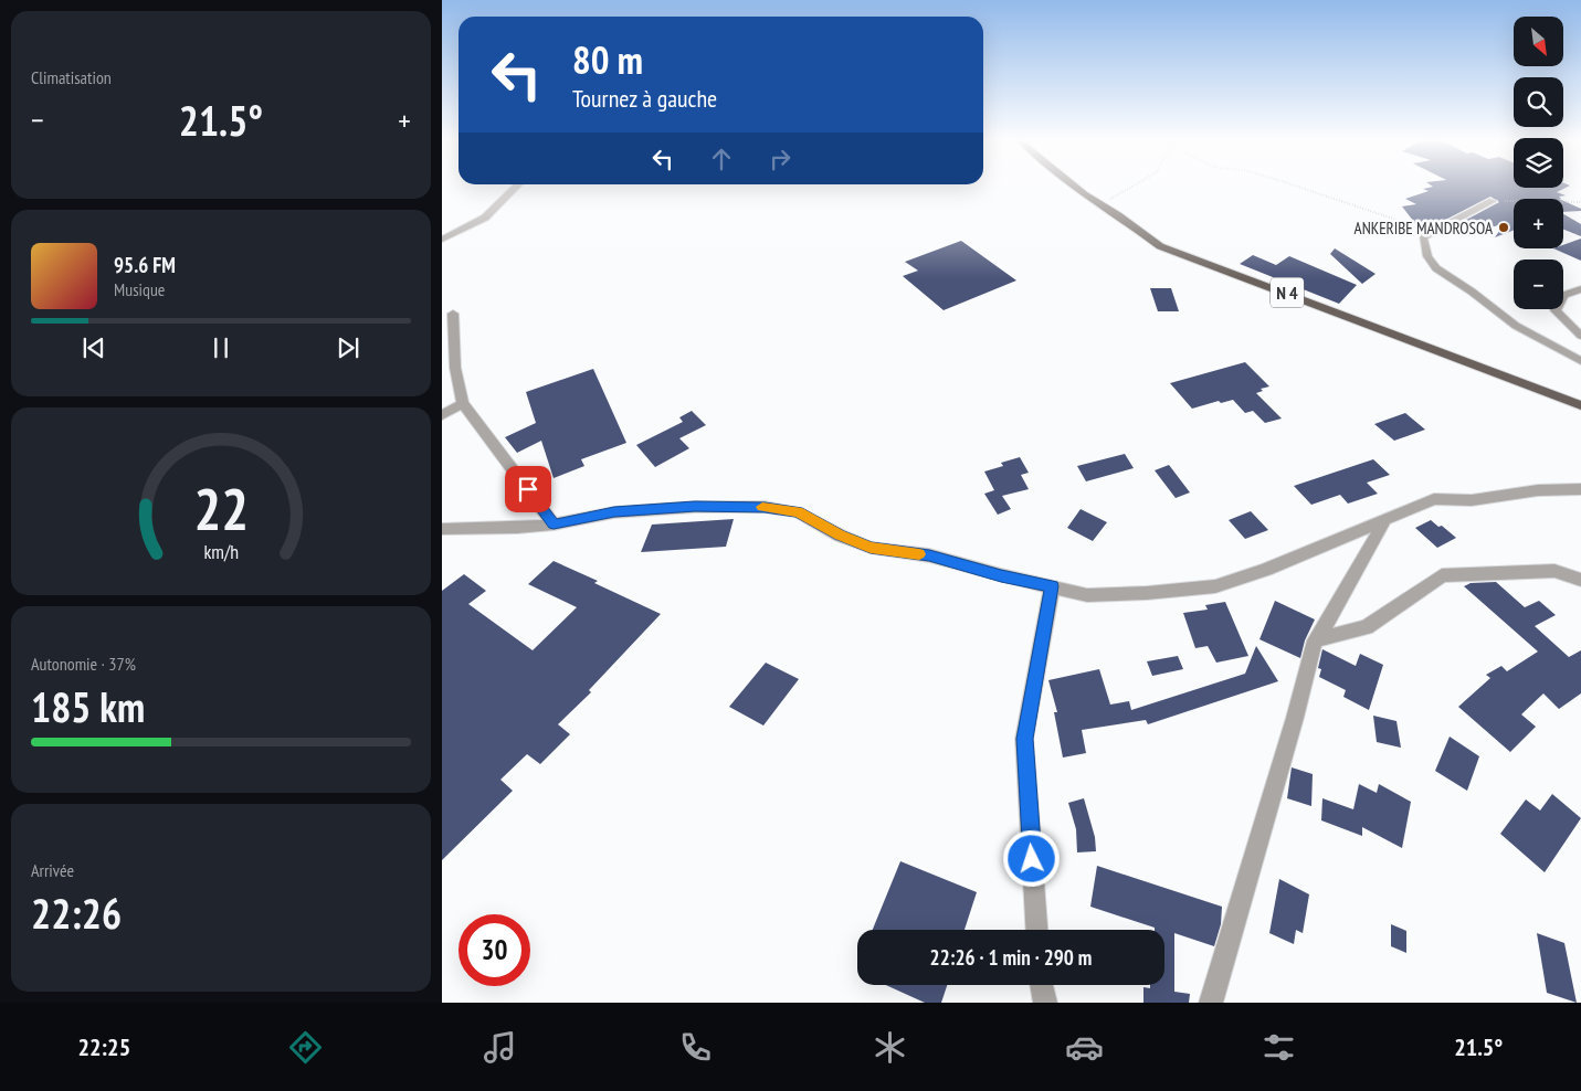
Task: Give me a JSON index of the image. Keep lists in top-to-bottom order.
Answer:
{
  "streets": {
    "main road": ["N 4"]
  },
  "places": ["ANKERIBE MANDROSOA"],
  "north": "bottom right",
  "page": {
    "tile": [
      "Climatisation",
      ["Autonomie · 37%", "185 km"],
      ["Arrivée", "22:26"]
    ],
    "map_buttons": ["+", "−"],
    "turn": ["80 m", "Tournez à gauche"],
    "heat": ["−", "21.5°", "+"],
    "song": ["95.6 FM", "Musique"],
    "limit": "30",
    "trip": "22:26 · 1 min · 290 m",
    "tabs": ["22:25", "21.5°"],
    "gauge": ["22", "km/h"]
  }
}
